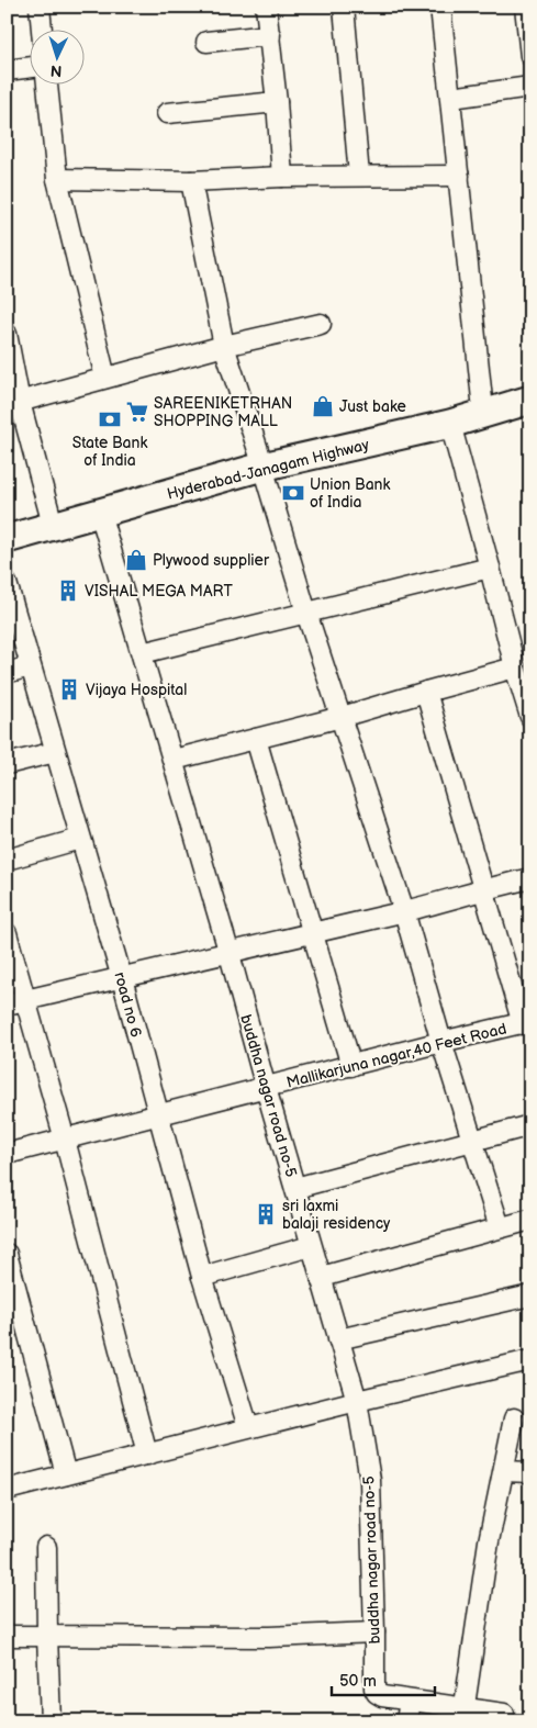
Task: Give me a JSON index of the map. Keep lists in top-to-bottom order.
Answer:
{
  "streets": {
    "highway": ["Hyderabad-Janagam Highway"],
    "street": ["road no 6", "Mallikarjuna nagar,40 Feet Road", "buddha nagar road no-5"]
  },
  "crossings": [
    ["Hyderabad-Janagam Highway", "buddha nagar road no-5"],
    ["road no 6", "Mallikarjuna nagar,40 Feet Road"],
    ["Mallikarjuna nagar,40 Feet Road", "buddha nagar road no-5"]
  ],
  "places": {
    "shop": ["Just bake", "Plywood supplier"],
    "supermarket": ["SAREENIKETRHAN SHOPPING MALL"],
    "bank": ["State Bank of India", "Union Bank of India"],
    "building": ["VISHAL MEGA MART", "Vijaya Hospital", "sri laxmi balaji residency"]
  },
  "scale_bar": "50 m",
  "north": "bottom"
}
